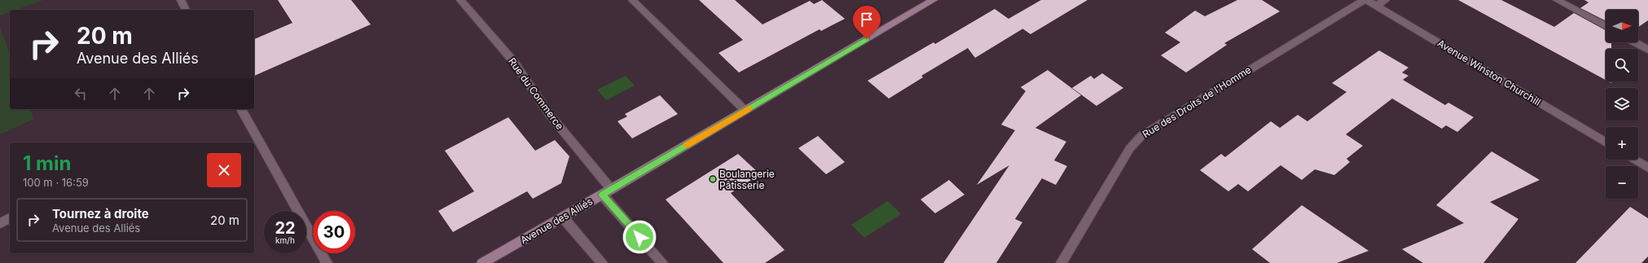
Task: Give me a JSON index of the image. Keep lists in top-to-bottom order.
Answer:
{
  "streets": {
    "street": [
      "Avenue Winston Churchill",
      "Rue du Commerce",
      "Rue des Droits de l'Homme",
      "Avenue des Alliés"
    ]
  },
  "crossings": [
    ["Avenue Winston Churchill", "Rue des Droits de l'Homme"],
    ["Rue du Commerce", "Avenue des Alliés"]
  ],
  "places": ["Boulangerie Pâtisserie"],
  "north": "right",
  "page": {
    "map_buttons": ["+", "−"],
    "turn": ["20 m", "Avenue des Alliés"],
    "heading": ["1 min", "100 m · 16:59"],
    "list": [
      {
        "name": "Tournez à droite",
        "note": "Avenue des Alliés",
        "value": "20 m"
      }
    ],
    "speed": "22 km/h",
    "limit": "30"
  }
}
